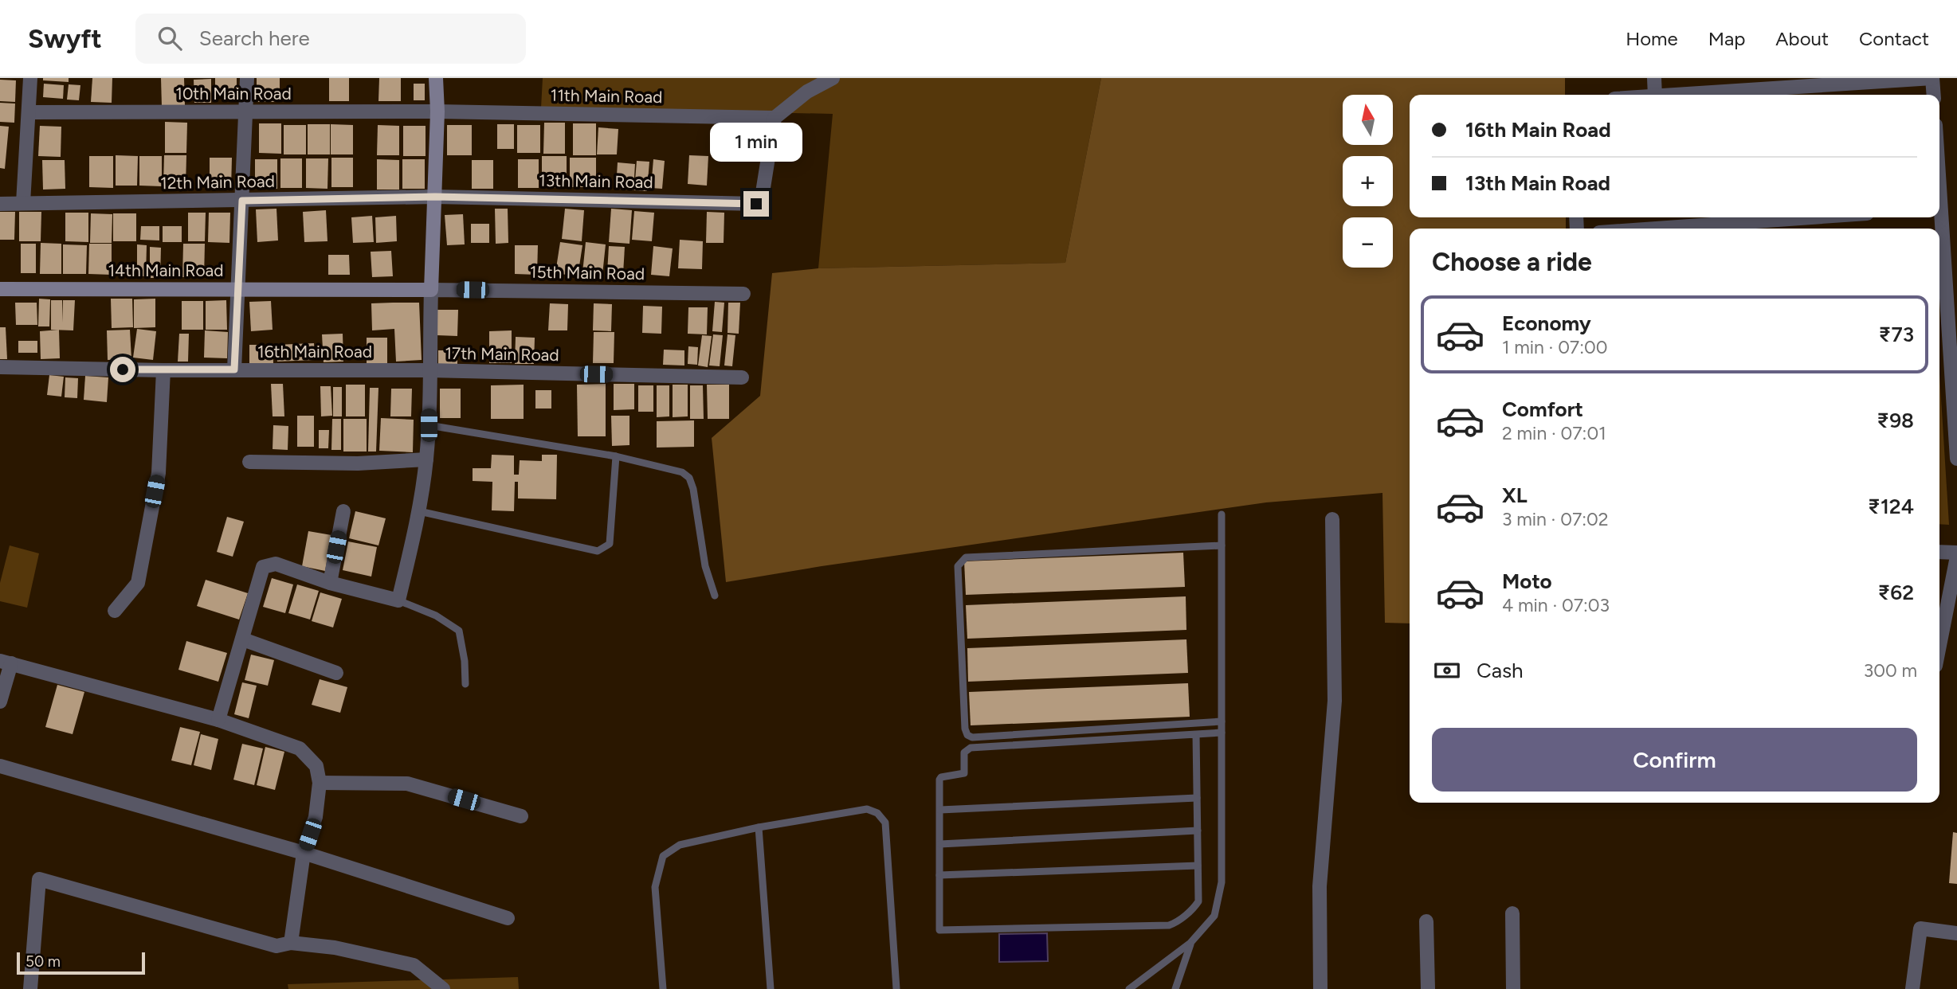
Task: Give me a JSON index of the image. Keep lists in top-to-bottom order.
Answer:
{
  "streets": {
    "street": [
      "10th Main Road",
      "11th Main Road",
      "13th Main Road",
      "12th Main Road",
      "14th Main Road",
      "15th Main Road",
      "16th Main Road",
      "17th Main Road"
    ]
  },
  "crossings": [
    ["10th Main Road", "11th Main Road"],
    ["11th Main Road", "13th Main Road"],
    ["13th Main Road", "12th Main Road"],
    ["14th Main Road", "15th Main Road"],
    ["16th Main Road", "17th Main Road"]
  ],
  "scale_bar": "50 m",
  "north": "top",
  "page": {
    "header": "Swyft",
    "search": "Search here",
    "nav": [
      "Home",
      "Map",
      "About",
      "Contact"
    ],
    "map_buttons": ["+", "−"],
    "banner": ["16th Main Road", "13th Main Road"],
    "bubble": "1 min",
    "heading": "Choose a ride",
    "list": [
      {
        "name": "Economy",
        "note": "1 min · 07:00",
        "value": "₹73"
      },
      {
        "name": "Comfort",
        "note": "2 min · 07:01",
        "value": "₹98"
      },
      {
        "name": "XL",
        "note": "3 min · 07:02",
        "value": "₹124"
      },
      {
        "name": "Moto",
        "note": "4 min · 07:03",
        "value": "₹62"
      }
    ],
    "pay": ["Cash", "300 m"],
    "buttons": "Confirm",
    "scale": "50 m"
  }
}
